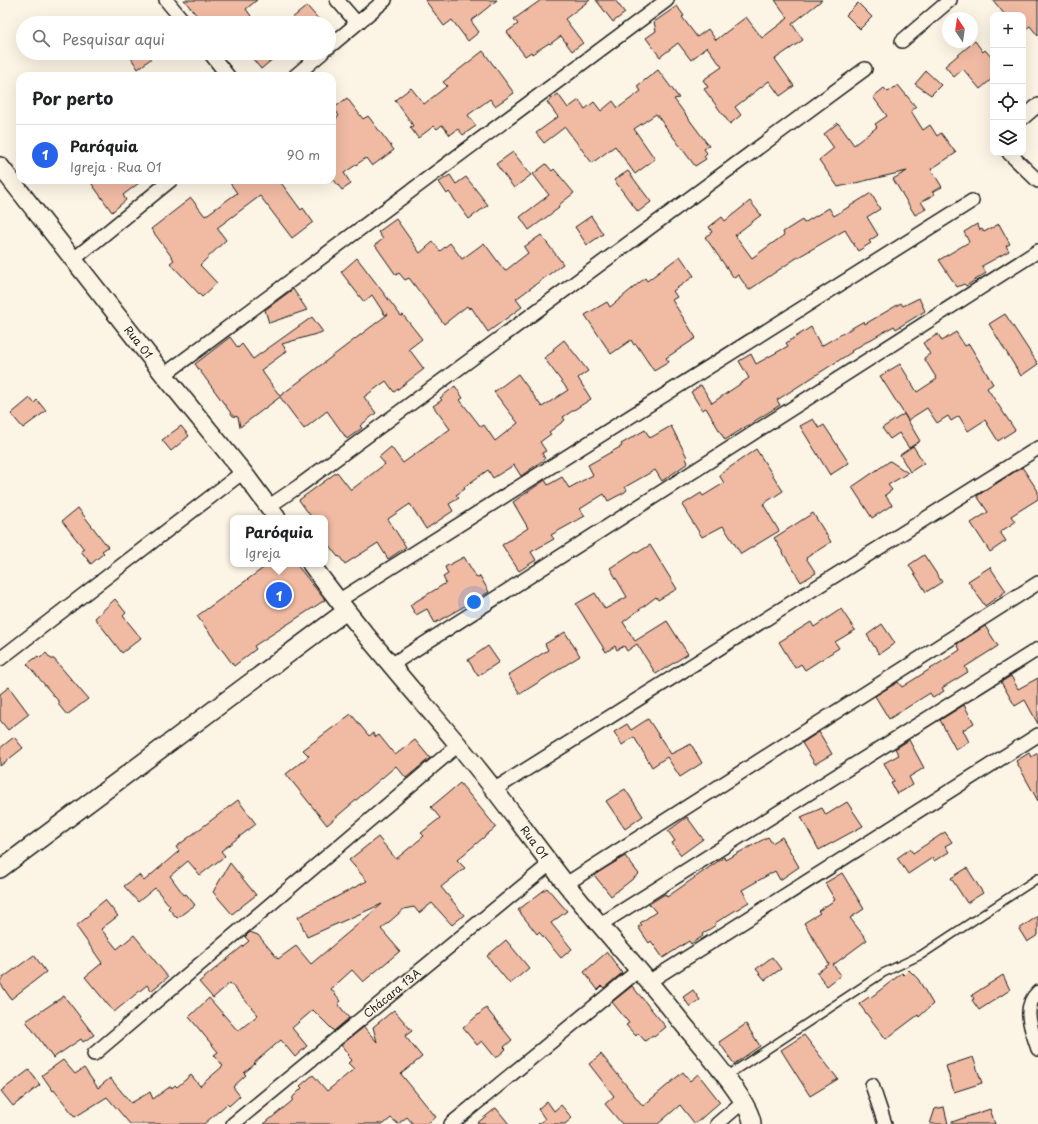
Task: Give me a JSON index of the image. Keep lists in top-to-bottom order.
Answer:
{
  "streets": {
    "street": ["Rua 01", "Chácara 13A"]
  },
  "crossings": [
    ["Rua 01", "Chácara 13A"]
  ],
  "north": "top",
  "page": {
    "map_buttons": ["+", "−"],
    "search": "Pesquisar aqui",
    "heading": "Por perto",
    "list": [
      {
        "mark": "1",
        "name": "Paróquia",
        "note": "Igreja · Rua 01",
        "value": "90 m"
      }
    ],
    "popup": ["Paróquia", "Igreja"],
    "pins": "1"
  }
}
